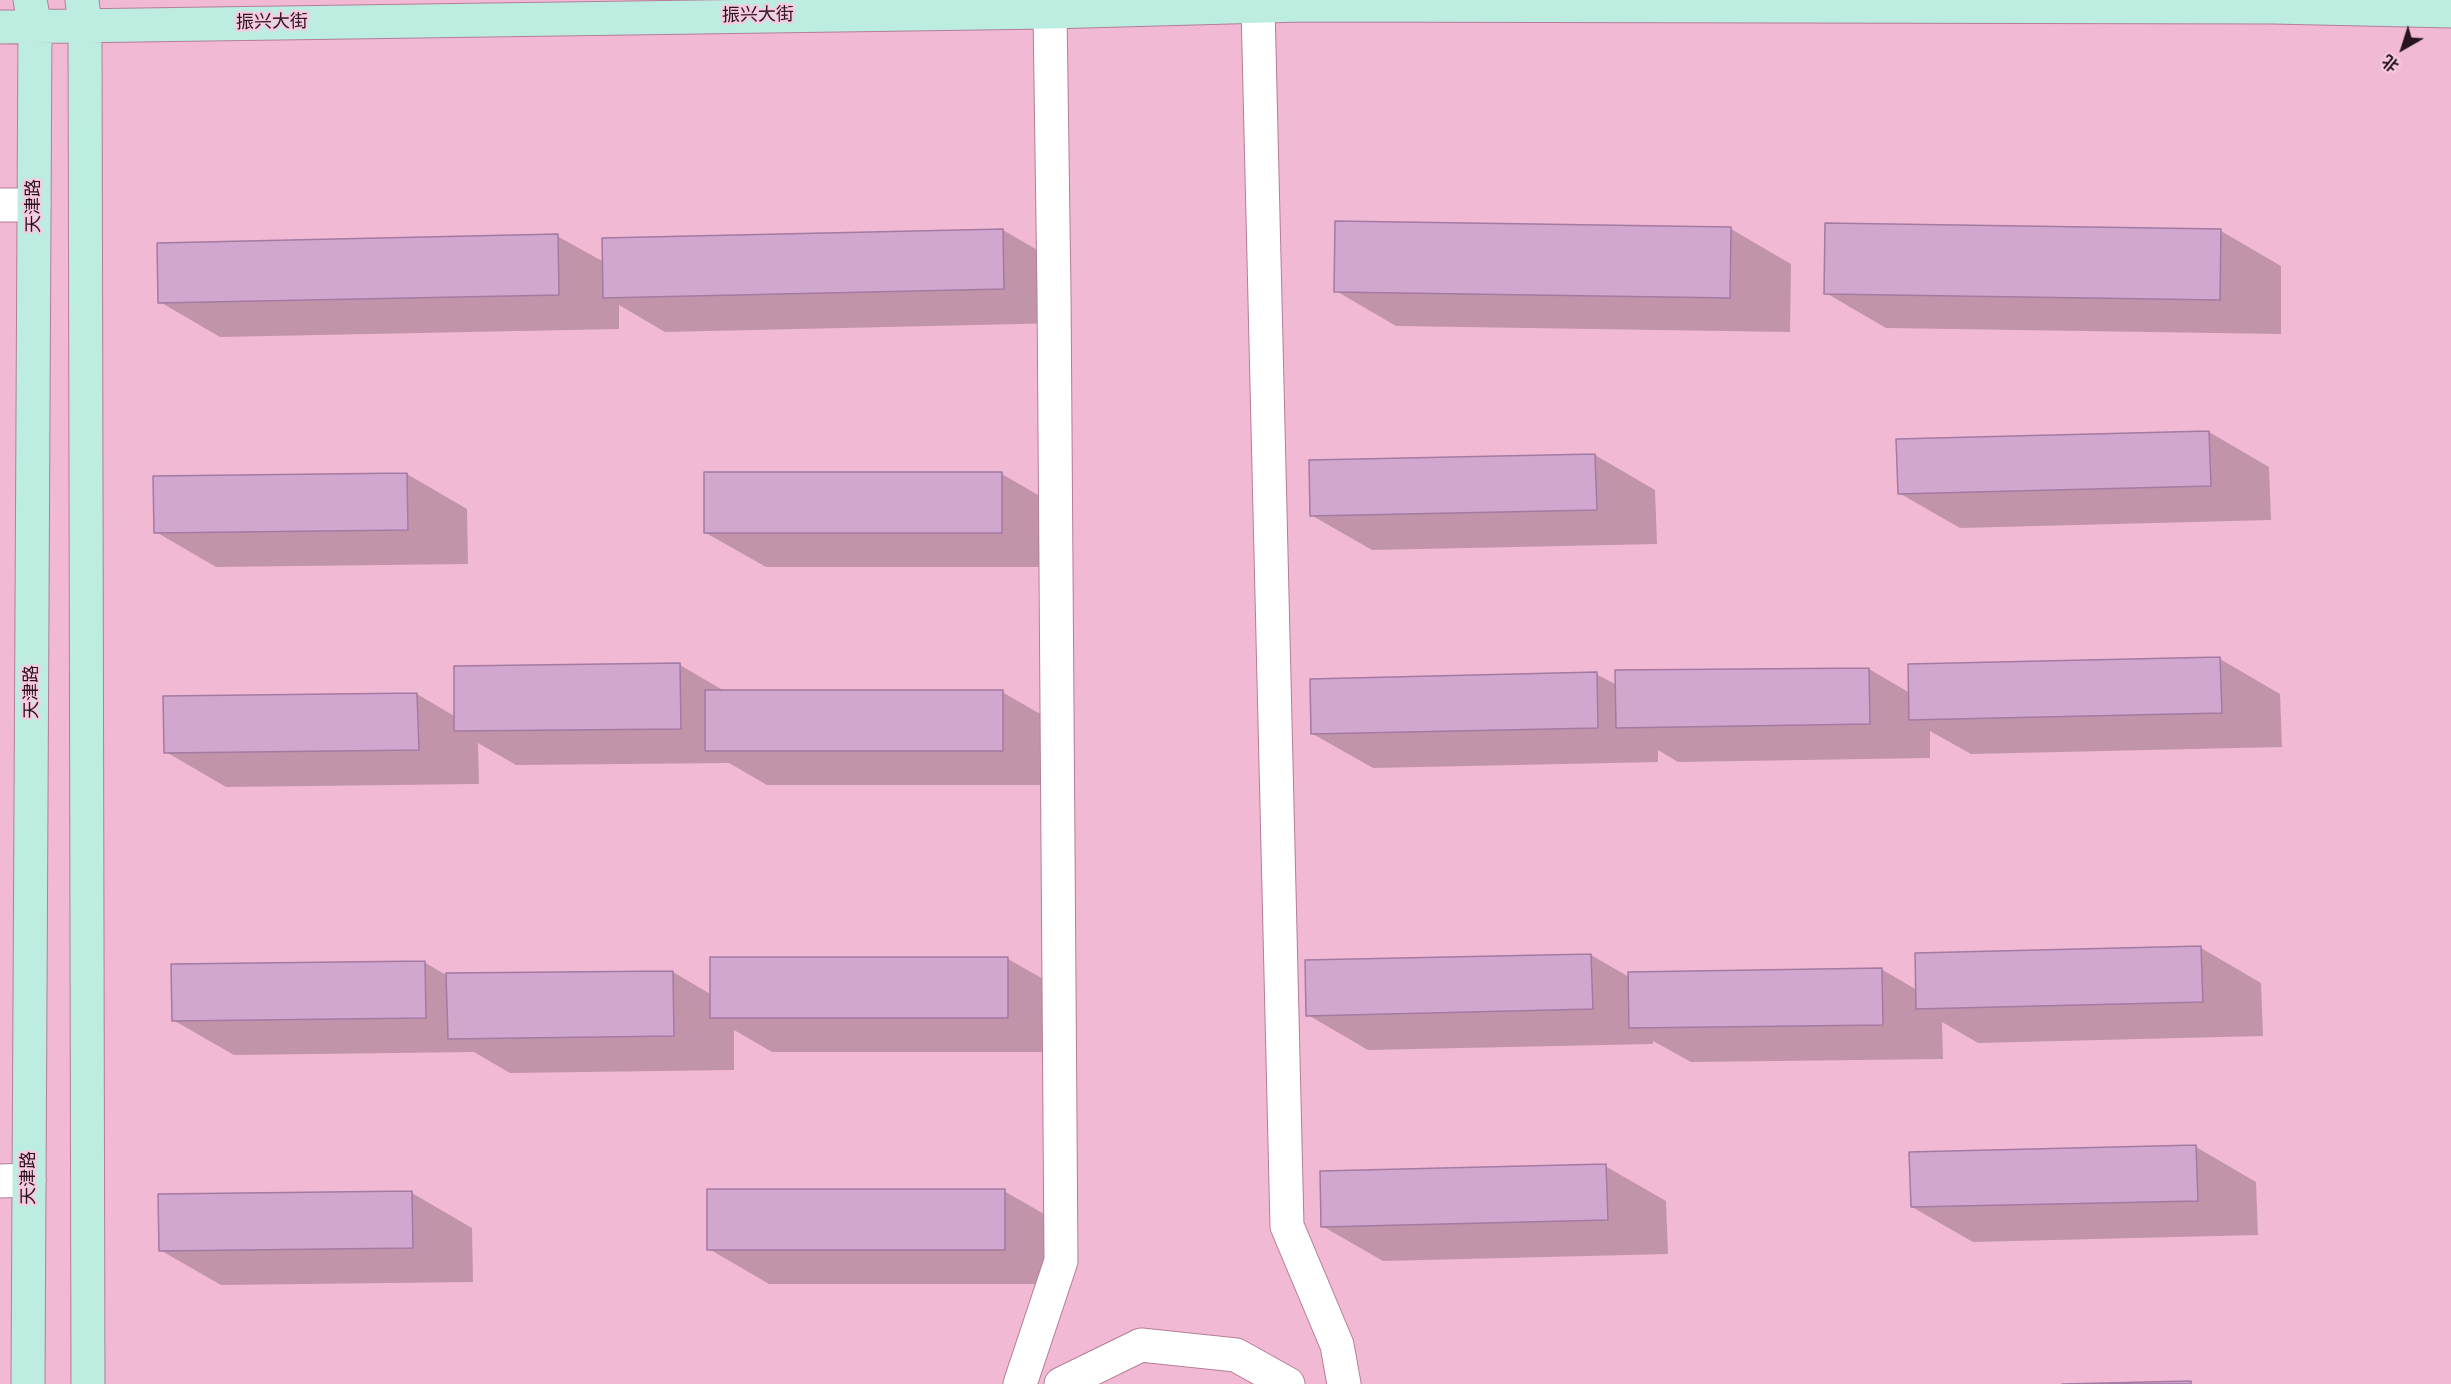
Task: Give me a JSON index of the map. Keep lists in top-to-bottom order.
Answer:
{
  "streets": {
    "street": ["振兴大街", "天津路"]
  },
  "crossings": [
    ["振兴大街", "天津路"]
  ],
  "north": "bottom left"
}
